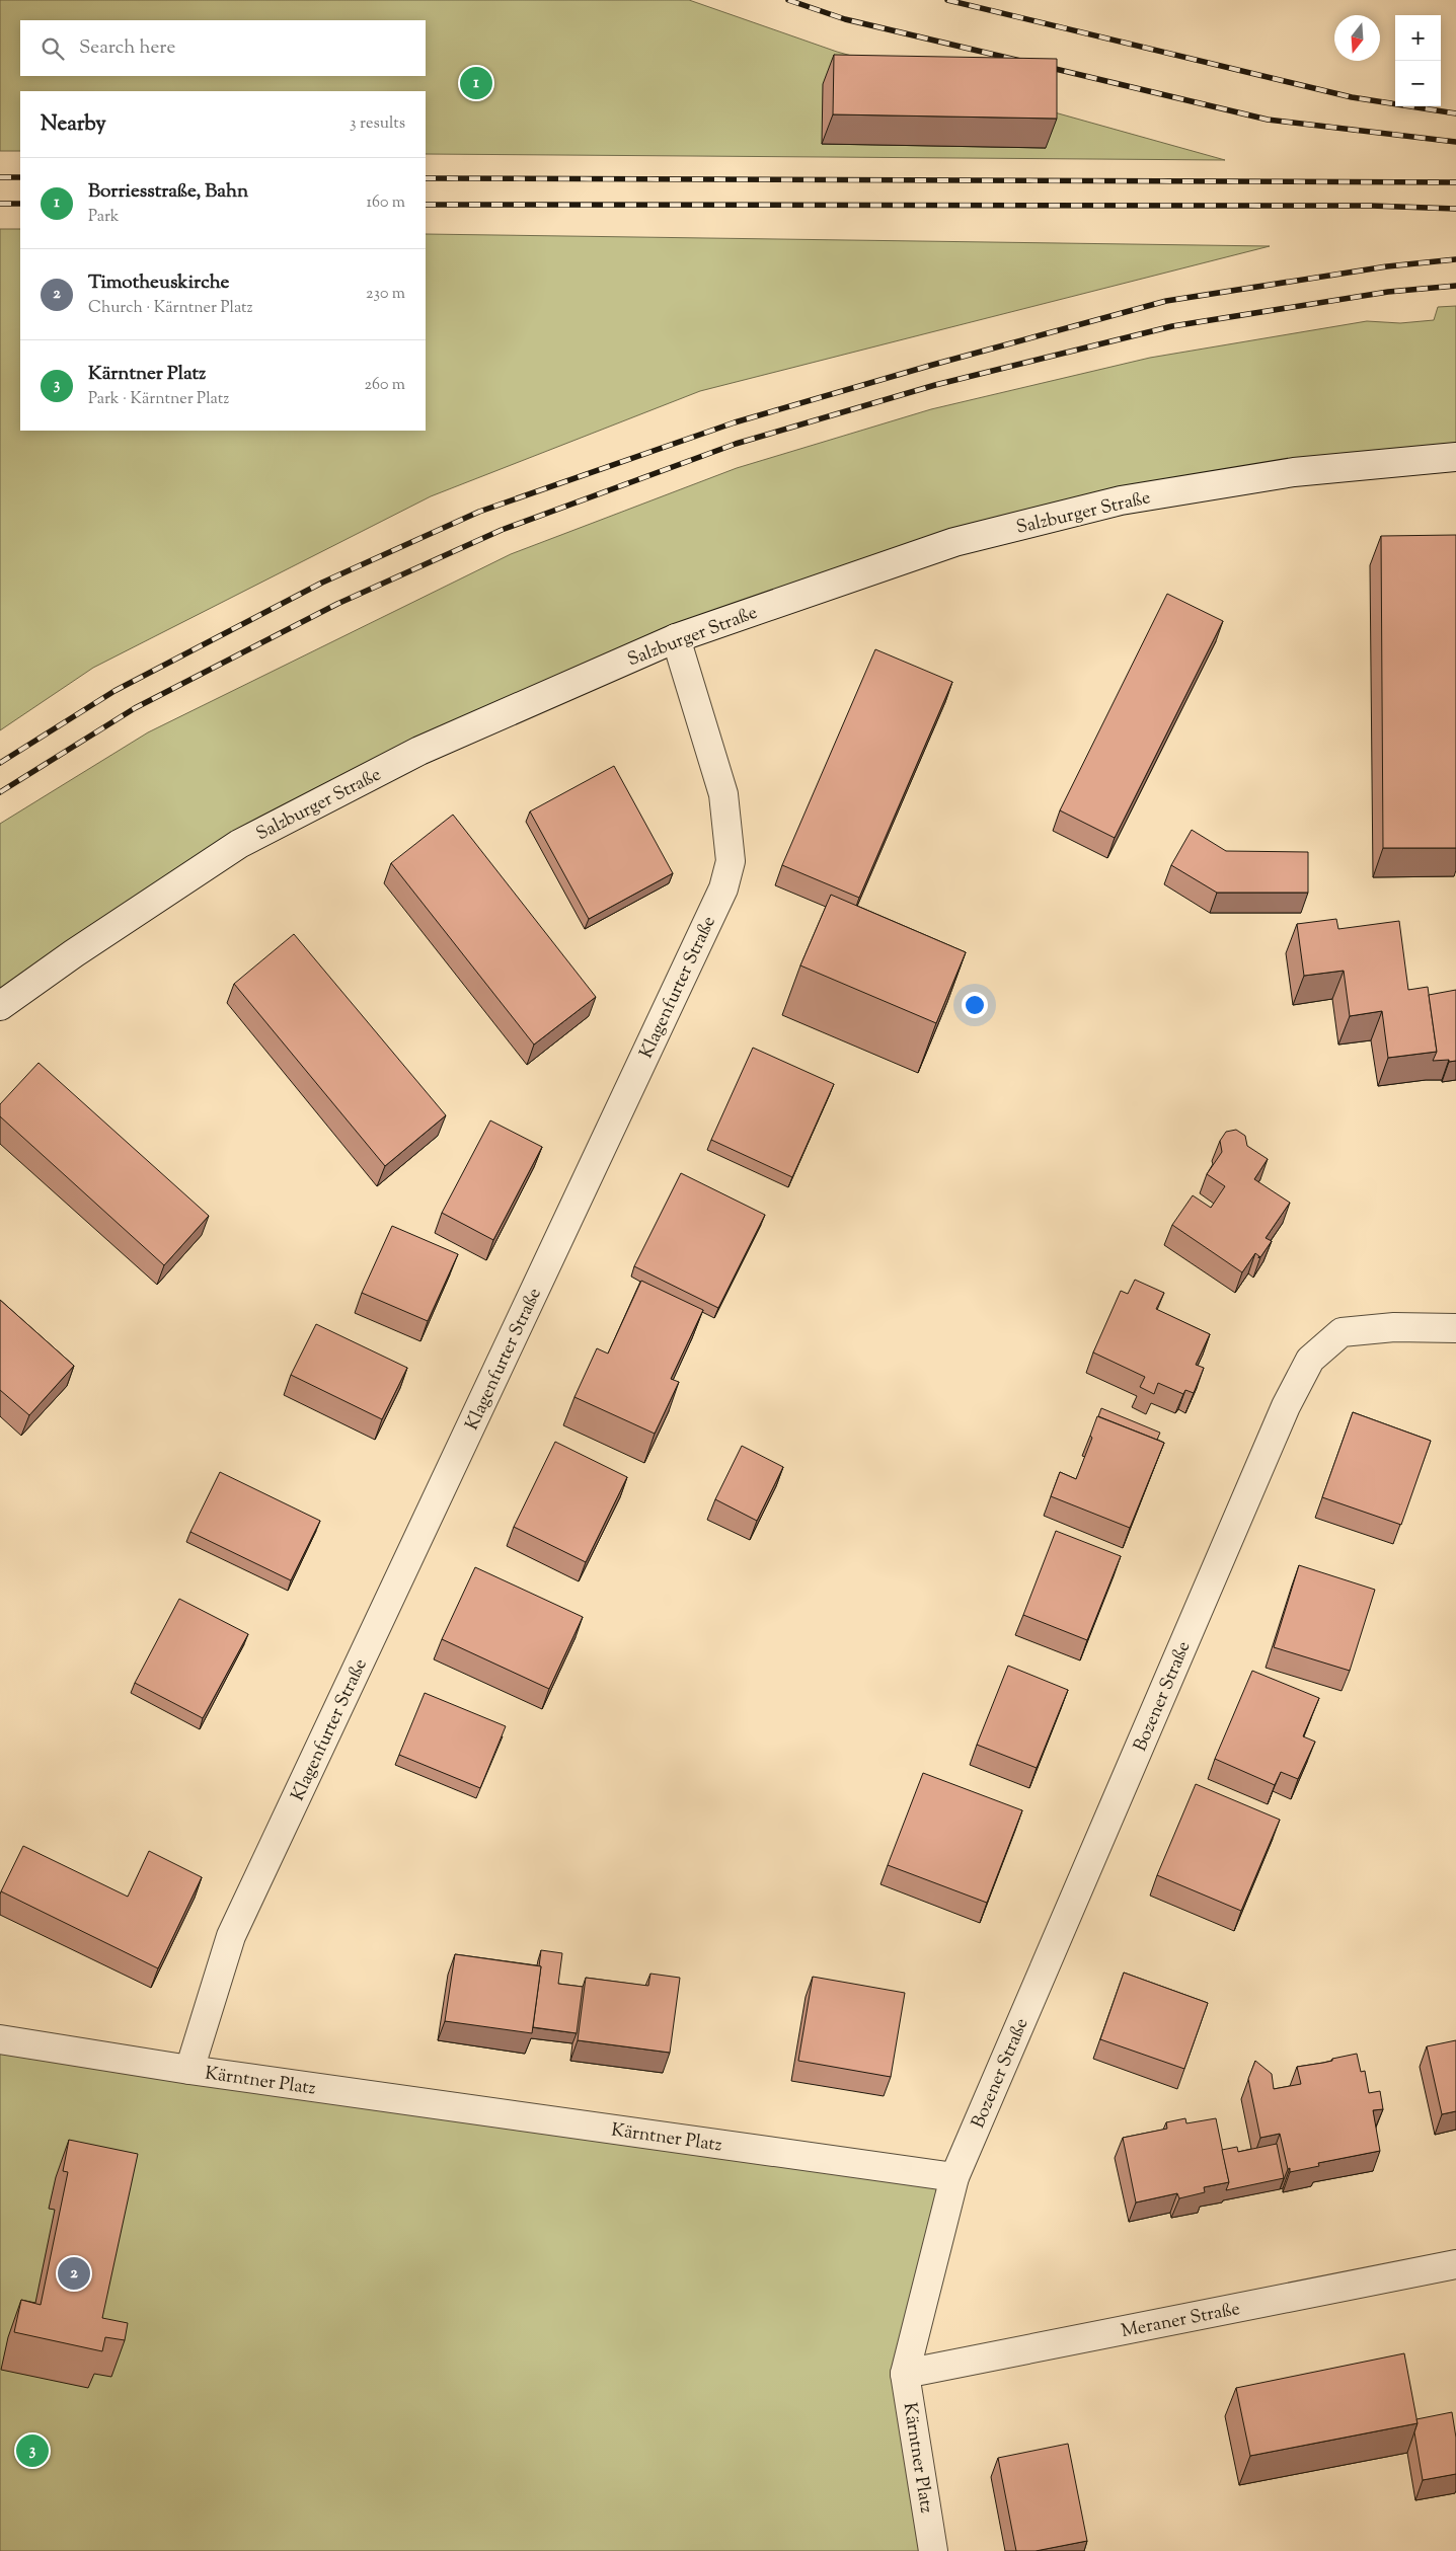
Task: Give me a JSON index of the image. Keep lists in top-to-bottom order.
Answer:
{
  "streets": {
    "street": [
      "Salzburger Straße",
      "Klagenfurter Straße",
      "Bozener Straße",
      "Kärntner Platz",
      "Meraner Straße"
    ]
  },
  "crossings": [
    ["Salzburger Straße", "Klagenfurter Straße"],
    ["Klagenfurter Straße", "Kärntner Platz"],
    ["Bozener Straße", "Kärntner Platz"],
    ["Kärntner Platz", "Meraner Straße"]
  ],
  "north": "bottom",
  "page": {
    "map_buttons": ["+", "−"],
    "search": "Search here",
    "pins": ["1", "2", "3"],
    "heading": ["Nearby", "3 results"],
    "list": [
      {
        "mark": "1",
        "name": "Borriesstraße, Bahn",
        "note": "Park",
        "value": "160 m"
      },
      {
        "mark": "2",
        "name": "Timotheuskirche",
        "note": "Church · Kärntner Platz",
        "value": "230 m"
      },
      {
        "mark": "3",
        "name": "Kärntner Platz",
        "note": "Park · Kärntner Platz",
        "value": "260 m"
      }
    ]
  }
}
